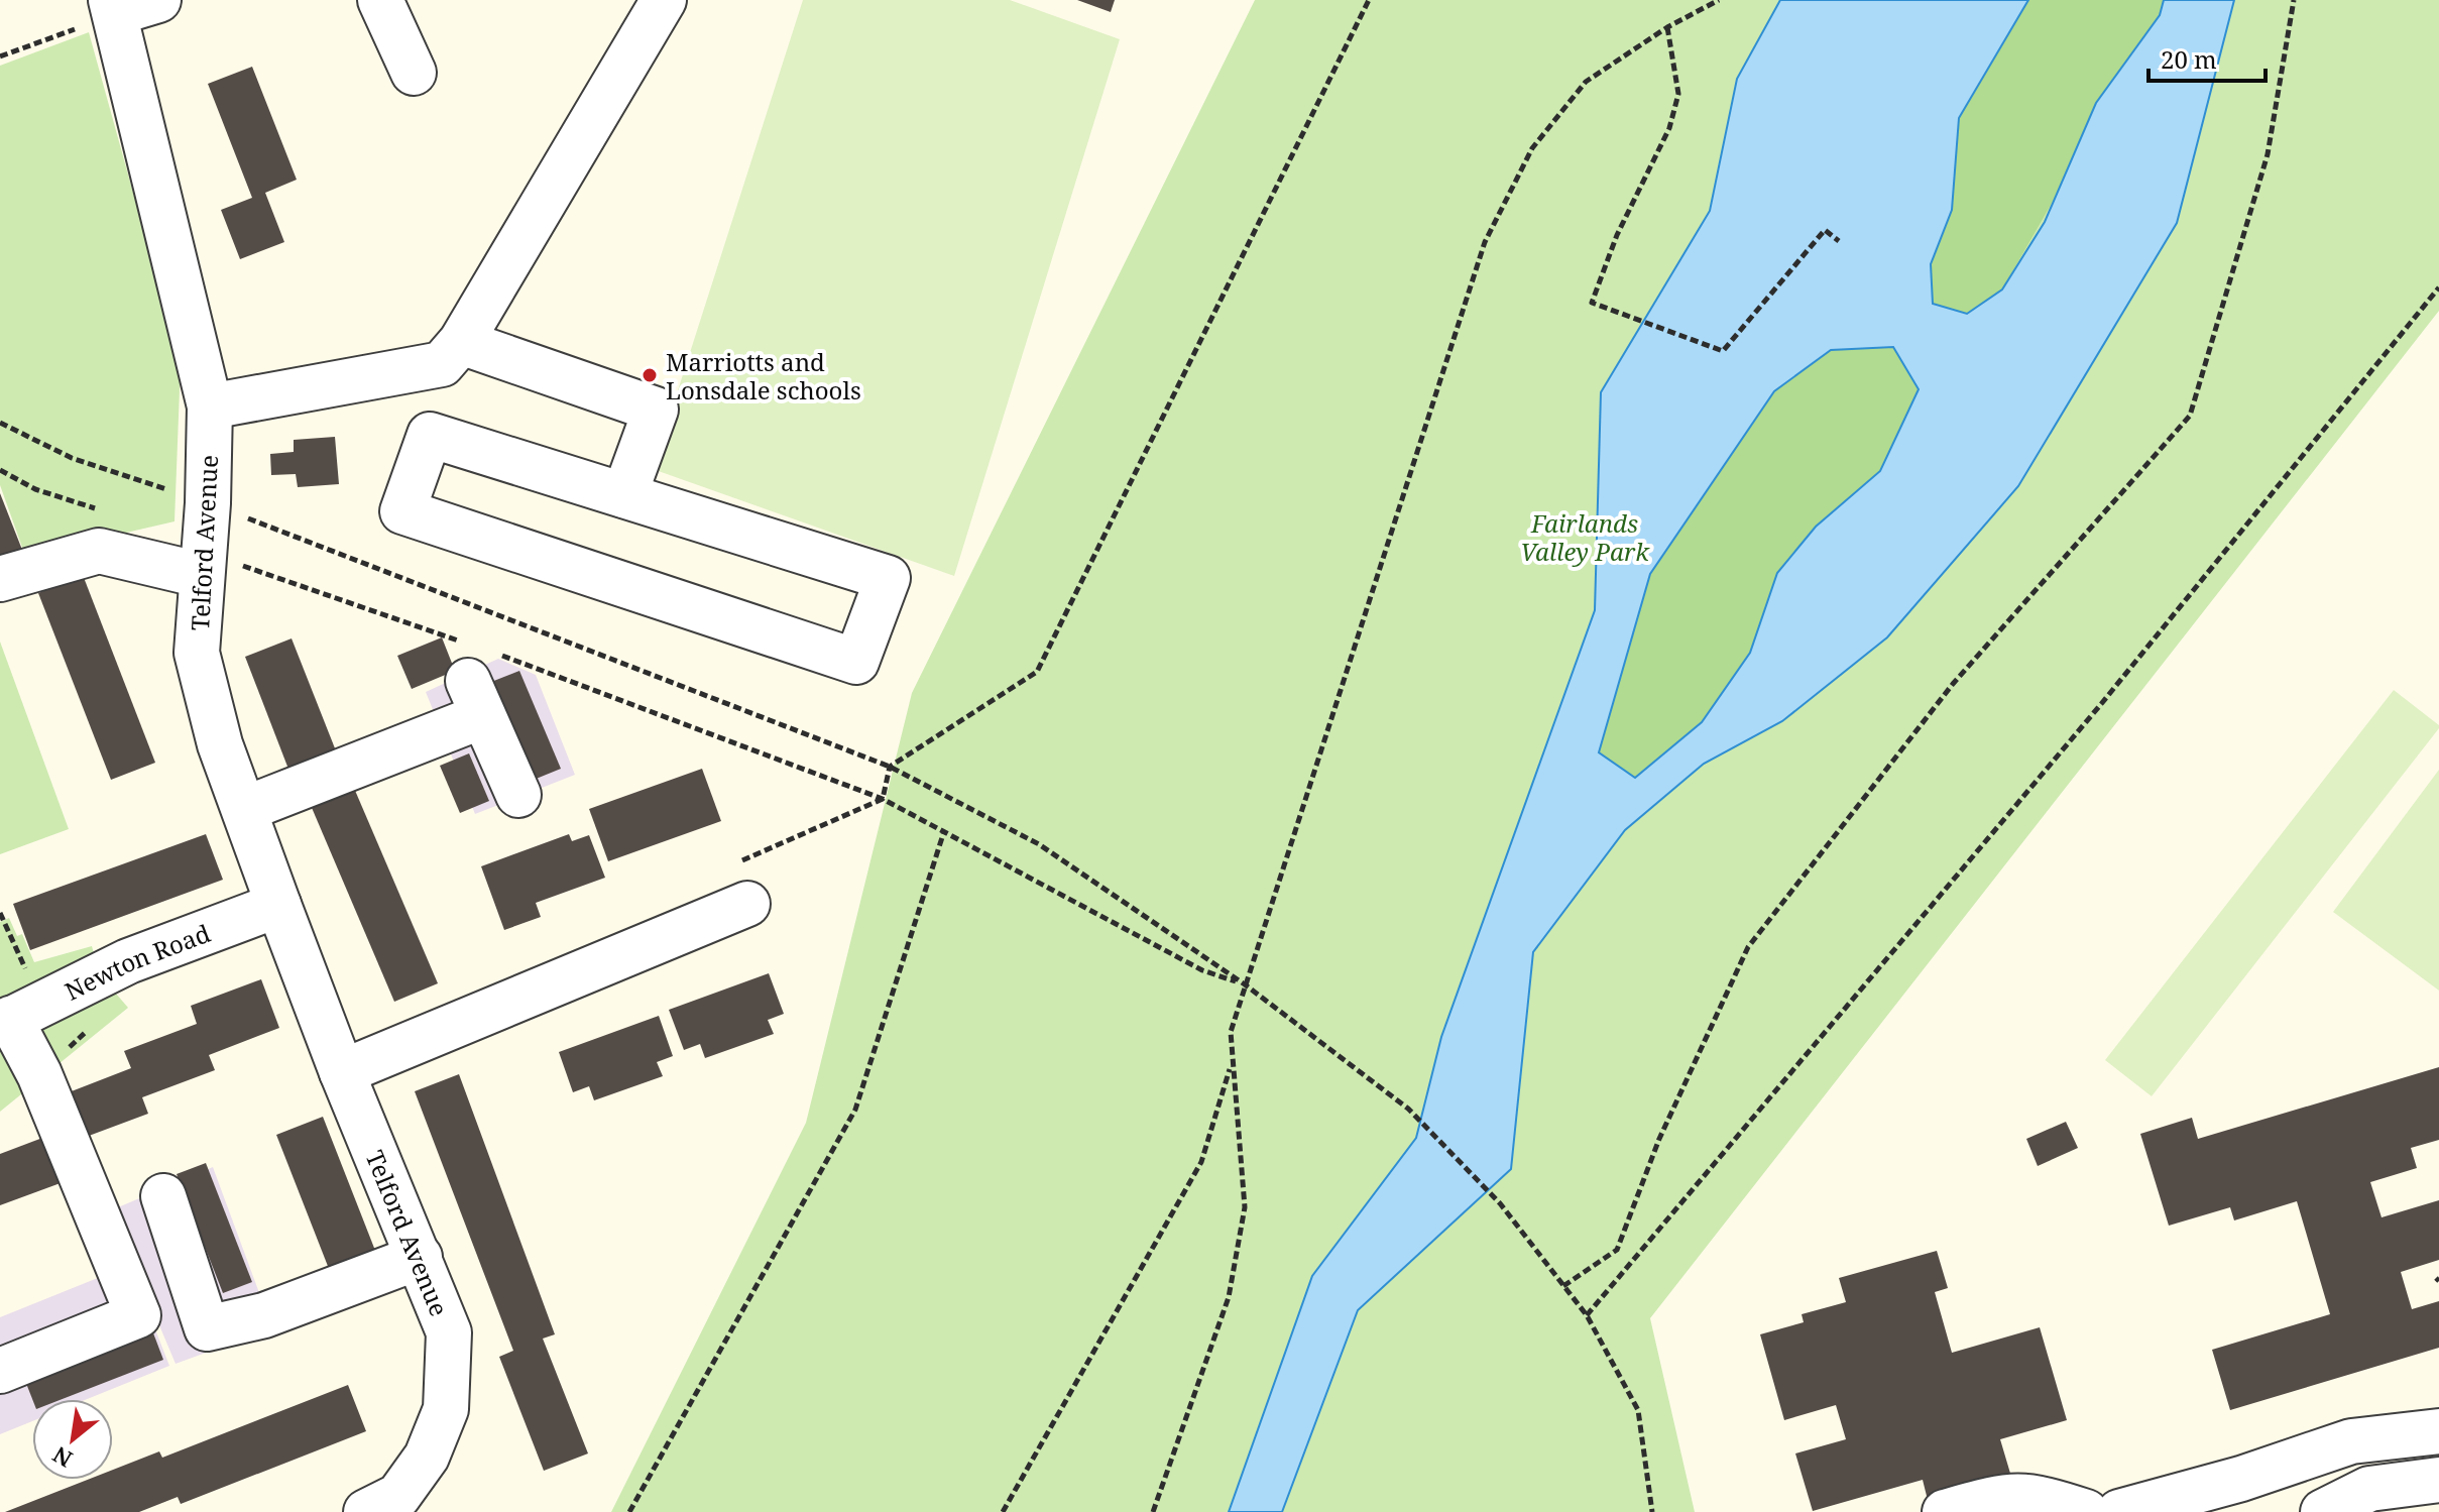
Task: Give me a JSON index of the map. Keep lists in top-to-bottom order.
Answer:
{
  "streets": {
    "street": ["Telford Avenue", "Newton Road"]
  },
  "crossings": [
    ["Telford Avenue", "Newton Road"]
  ],
  "parks": ["Fairlands Valley Park"],
  "places": ["Marriotts and Lonsdale schools"],
  "scale_bar": "20 m",
  "north": "bottom left"
}
